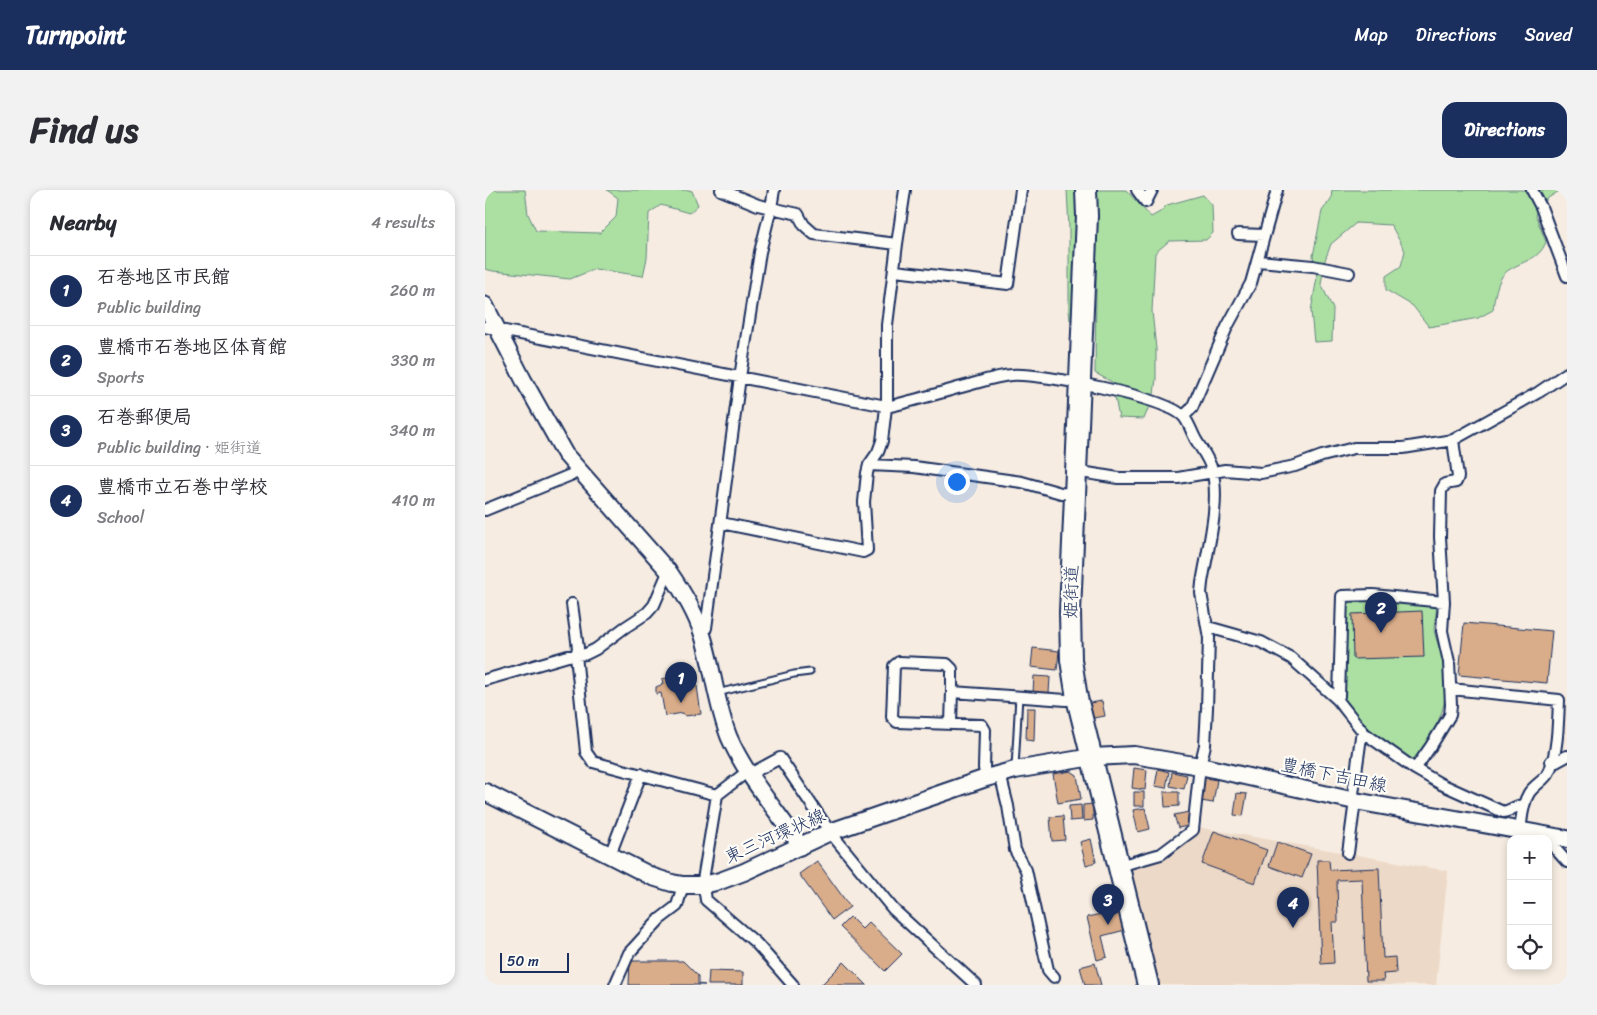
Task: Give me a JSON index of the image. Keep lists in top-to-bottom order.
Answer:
{
  "streets": {
    "highway": ["姫街道"],
    "main road": ["豊橋下吉田線", "東三河環状線"]
  },
  "crossings": [
    ["姫街道", "豊橋下吉田線"],
    ["姫街道", "東三河環状線"],
    ["豊橋下吉田線", "東三河環状線"]
  ],
  "scale_bar": "50 m",
  "page": {
    "header": "Turnpoint",
    "nav": ["Map", "Directions", "Saved"],
    "title": "Find us",
    "buttons": "Directions",
    "heading": ["Nearby", "4 results"],
    "list": [
      {
        "mark": "1",
        "name": "石巻地区市民館",
        "note": "Public building",
        "value": "260 m"
      },
      {
        "mark": "2",
        "name": "豊橋市石巻地区体育館",
        "note": "Sports",
        "value": "330 m"
      },
      {
        "mark": "3",
        "name": "石巻郵便局",
        "note": "Public building · 姫街道",
        "value": "340 m"
      },
      {
        "mark": "4",
        "name": "豊橋市立石巻中学校",
        "note": "School",
        "value": "410 m"
      }
    ],
    "pins": [
      "2",
      "1",
      "3",
      "4"
    ],
    "map_buttons": ["+", "−"],
    "scale": "50 m"
  }
}
